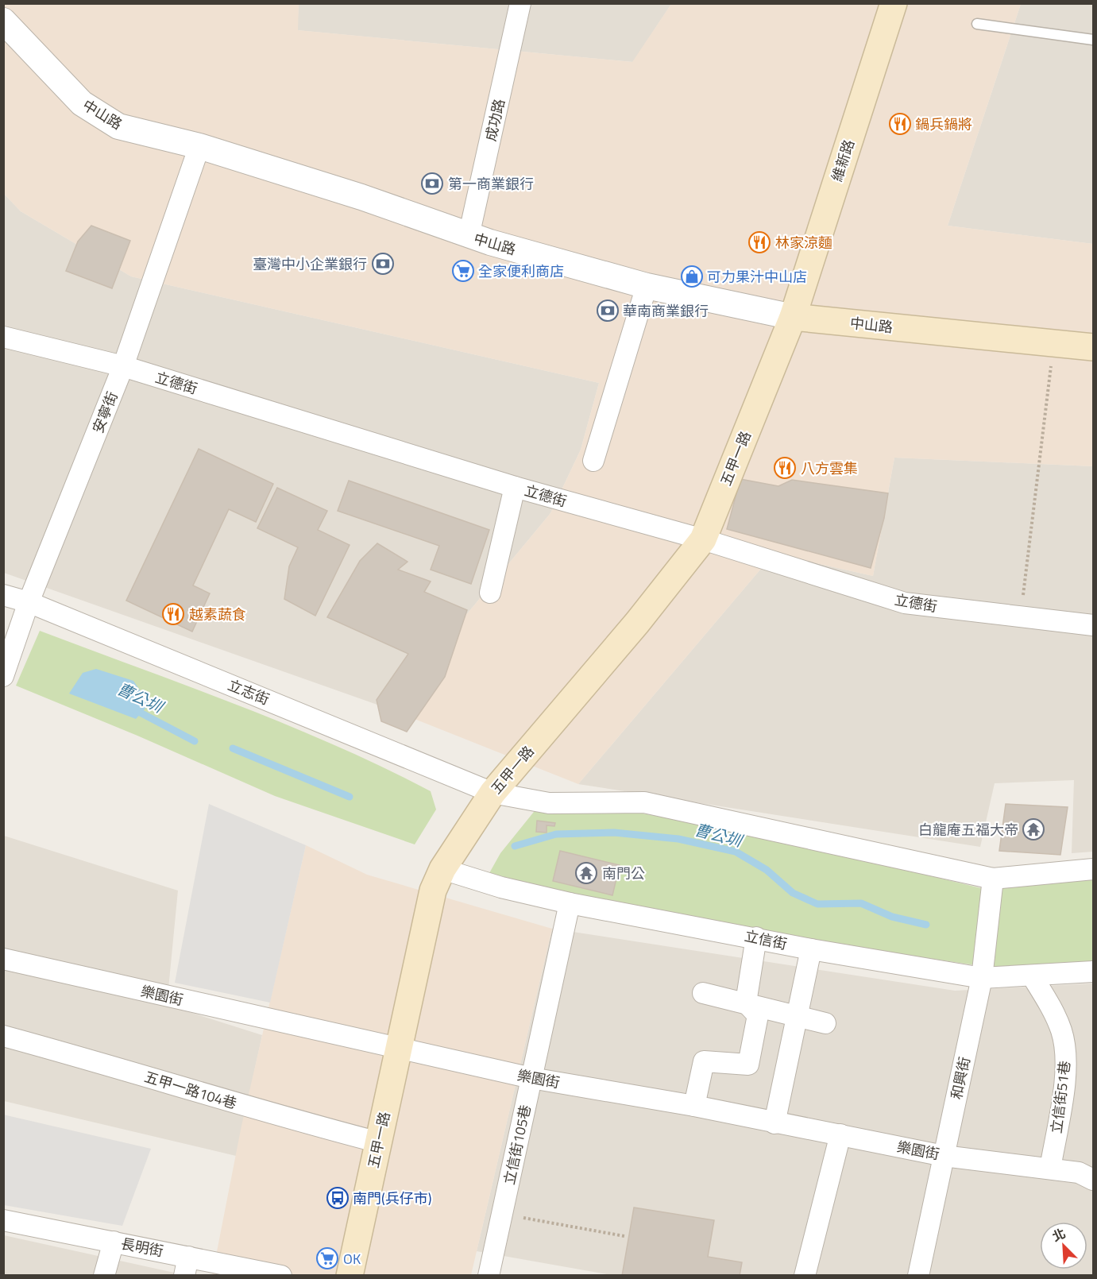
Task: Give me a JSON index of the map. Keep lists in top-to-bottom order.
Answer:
{
  "streets": {
    "main road": ["中山路", "維新路", "五甲一路"],
    "street": [
      "成功路",
      "立德街",
      "安寧街",
      "立志街",
      "立信街",
      "樂園街",
      "和興街",
      "五甲一路104巷",
      "立信街51巷",
      "立信街105巷",
      "長明街"
    ]
  },
  "crossings": [
    ["中山路", "成功路"],
    ["中山路", "維新路"],
    ["中山路", "安寧街"],
    ["中山路", "五甲一路"],
    ["維新路", "五甲一路"],
    ["立德街", "安寧街"],
    ["立德街", "五甲一路"],
    ["安寧街", "立志街"],
    ["五甲一路", "立志街"],
    ["五甲一路", "立信街"],
    ["五甲一路", "樂園街"],
    ["五甲一路", "五甲一路104巷"],
    ["立信街", "和興街"],
    ["立信街", "立信街51巷"],
    ["立信街", "立信街105巷"],
    ["樂園街", "和興街"],
    ["樂園街", "立信街51巷"],
    ["樂園街", "立信街105巷"]
  ],
  "water": ["曹公圳"],
  "places": {
    "restaurant": [
      "鍋兵鍋將",
      "林家涼麵",
      "八方雲集",
      "越素蔬食"
    ],
    "bank": ["第一商業銀行", "臺灣中小企業銀行", "華南商業銀行"],
    "supermarket": ["全家便利商店", "OK"],
    "shop": ["可力果汁中山店"],
    "temple": ["白龍庵五福大帝", "南門公"],
    "bus stop": ["南門(兵仔市)"]
  },
  "north": "top left"
}
